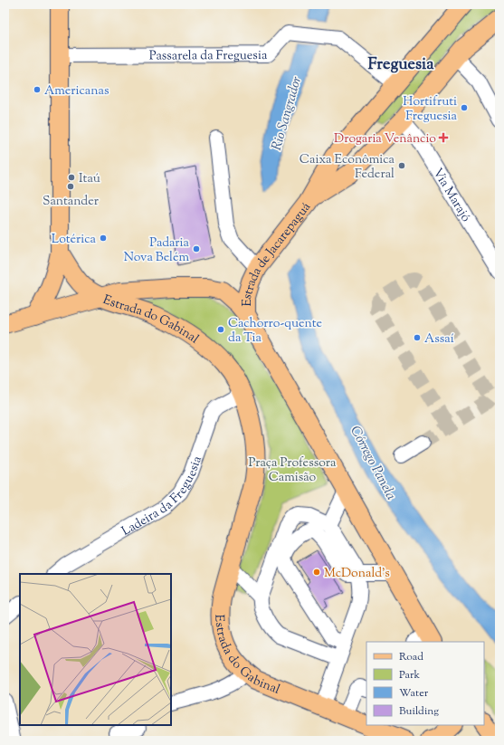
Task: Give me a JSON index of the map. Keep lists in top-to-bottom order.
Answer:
{
  "streets": {
    "main road": ["Estrada de Jacarepaguá", "Estrada do Gabinal"],
    "street": ["Passarela da Freguesia", "Via Marajó", "Ladeira da Freguesia"]
  },
  "crossings": [
    ["Passarela da Freguesia", "Estrada de Jacarepaguá"],
    ["Via Marajó", "Estrada de Jacarepaguá"],
    ["Estrada de Jacarepaguá", "Estrada do Gabinal"],
    ["Estrada do Gabinal", "Ladeira da Freguesia"]
  ],
  "districts": ["Freguesia"],
  "water": ["Rio Sangrador", "Córrego Panela"],
  "parks": ["Praça Professora Camisão"],
  "places": {
    "other": [
      "Americanas",
      "Hortifruti Freguesia",
      "Caixa Econômica Federal",
      "Itaú",
      "Santander",
      "Lotérica",
      "Padaria Nova Belém",
      "Cachorro-quente da Tia",
      "Assaí",
      "McDonald's"
    ],
    "health": ["Drogaria Venâncio"]
  },
  "legend": [
    "Road",
    "Park",
    "Water",
    "Building"
  ]
}
